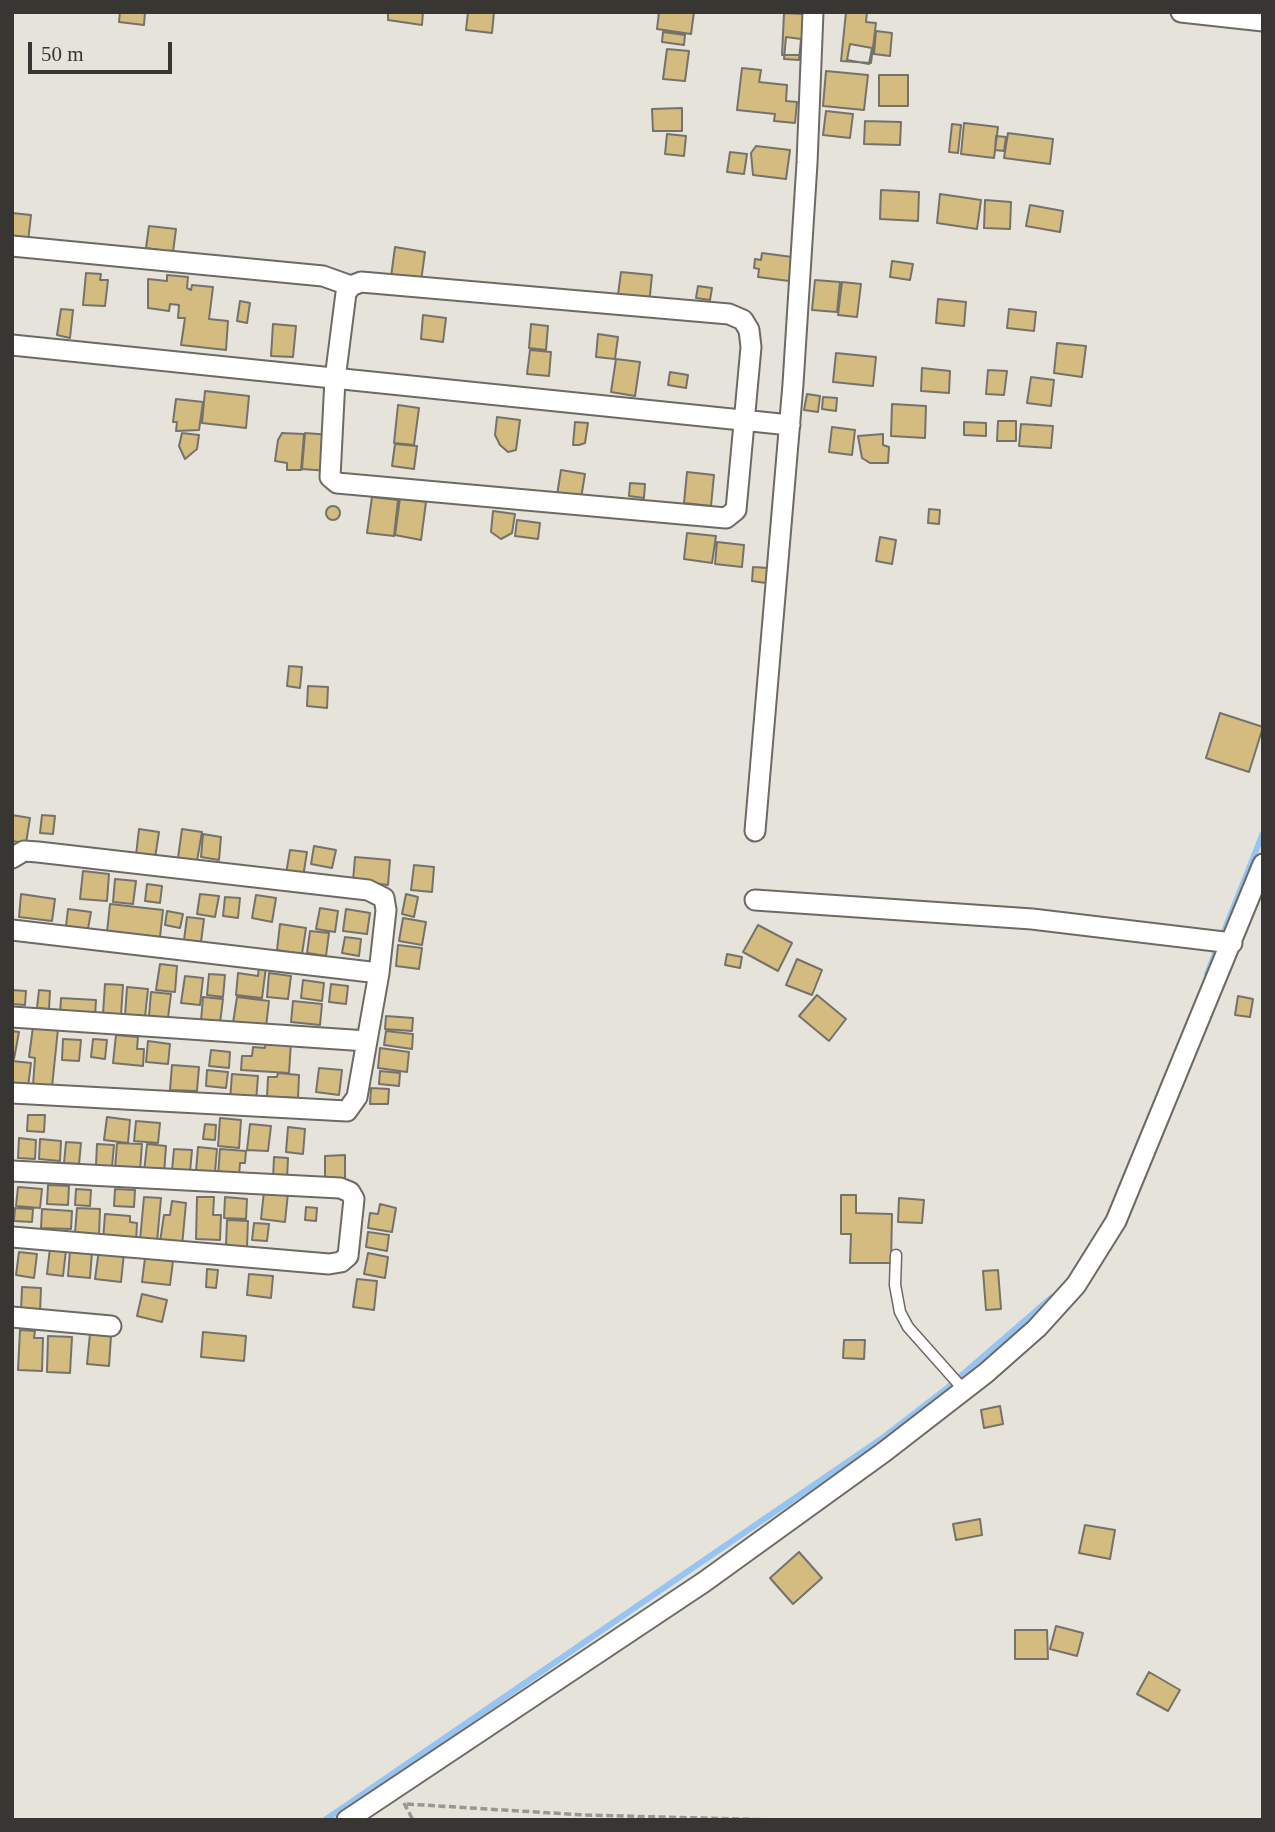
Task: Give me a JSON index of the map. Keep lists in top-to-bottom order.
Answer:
{
  "scale_bar": "50 m"
}
